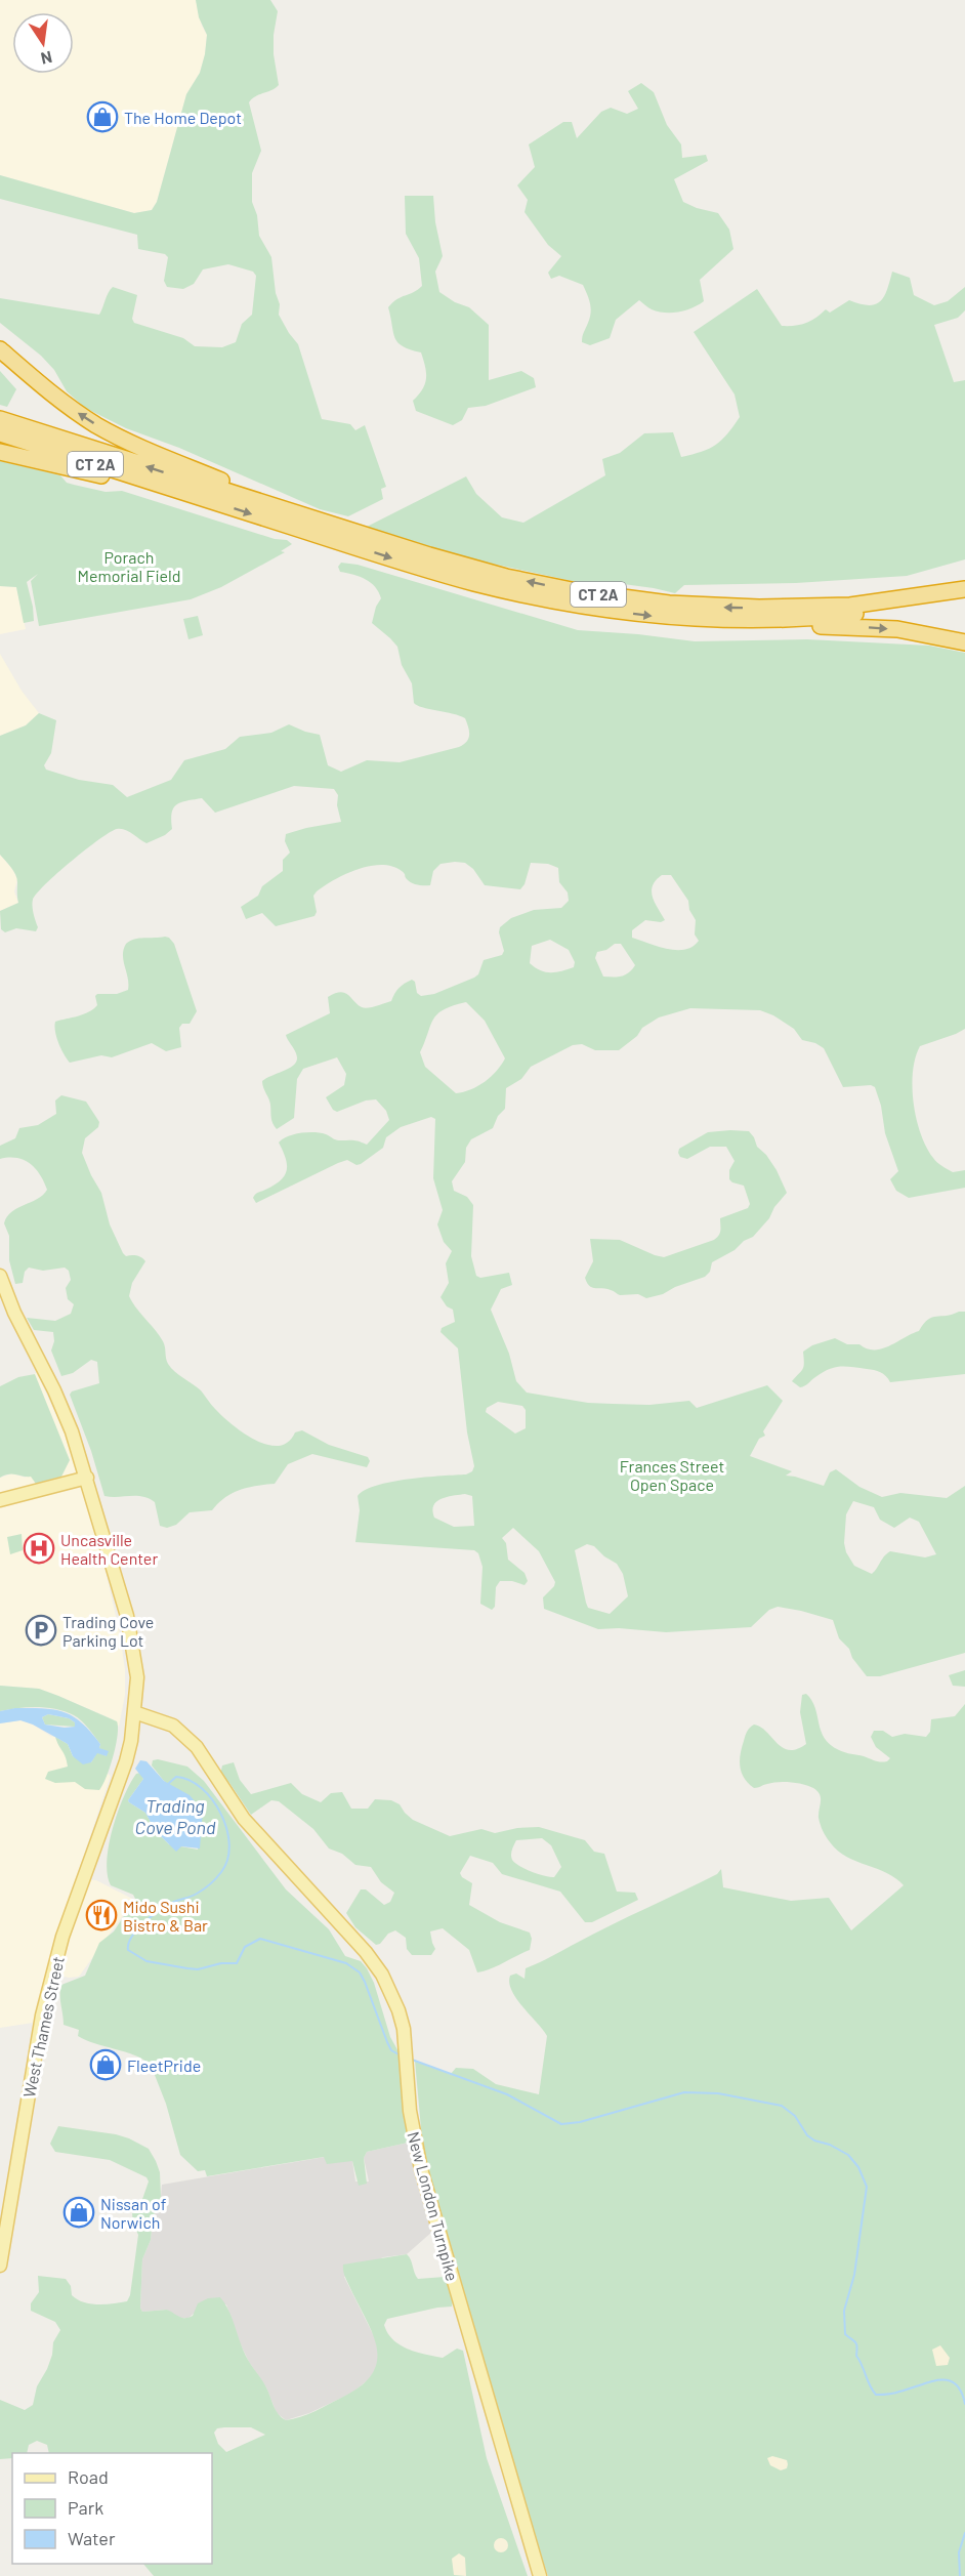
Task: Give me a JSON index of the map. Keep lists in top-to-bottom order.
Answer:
{
  "streets": {
    "highway": ["CT 2A"],
    "main road": ["West Thames Street", "New London Turnpike"]
  },
  "crossings": [
    ["West Thames Street", "New London Turnpike"]
  ],
  "water": ["Trading Cove Pond"],
  "parks": ["Porach Memorial Field", "Frances Street Open Space"],
  "places": {
    "shop": ["The Home Depot", "FleetPride", "Nissan of Norwich"],
    "hospital": ["Uncasville Health Center"],
    "parking": ["Trading Cove Parking Lot"],
    "restaurant": ["Mido Sushi Bistro & Bar"]
  },
  "legend": ["Road", "Park", "Water"],
  "north": "bottom"
}
